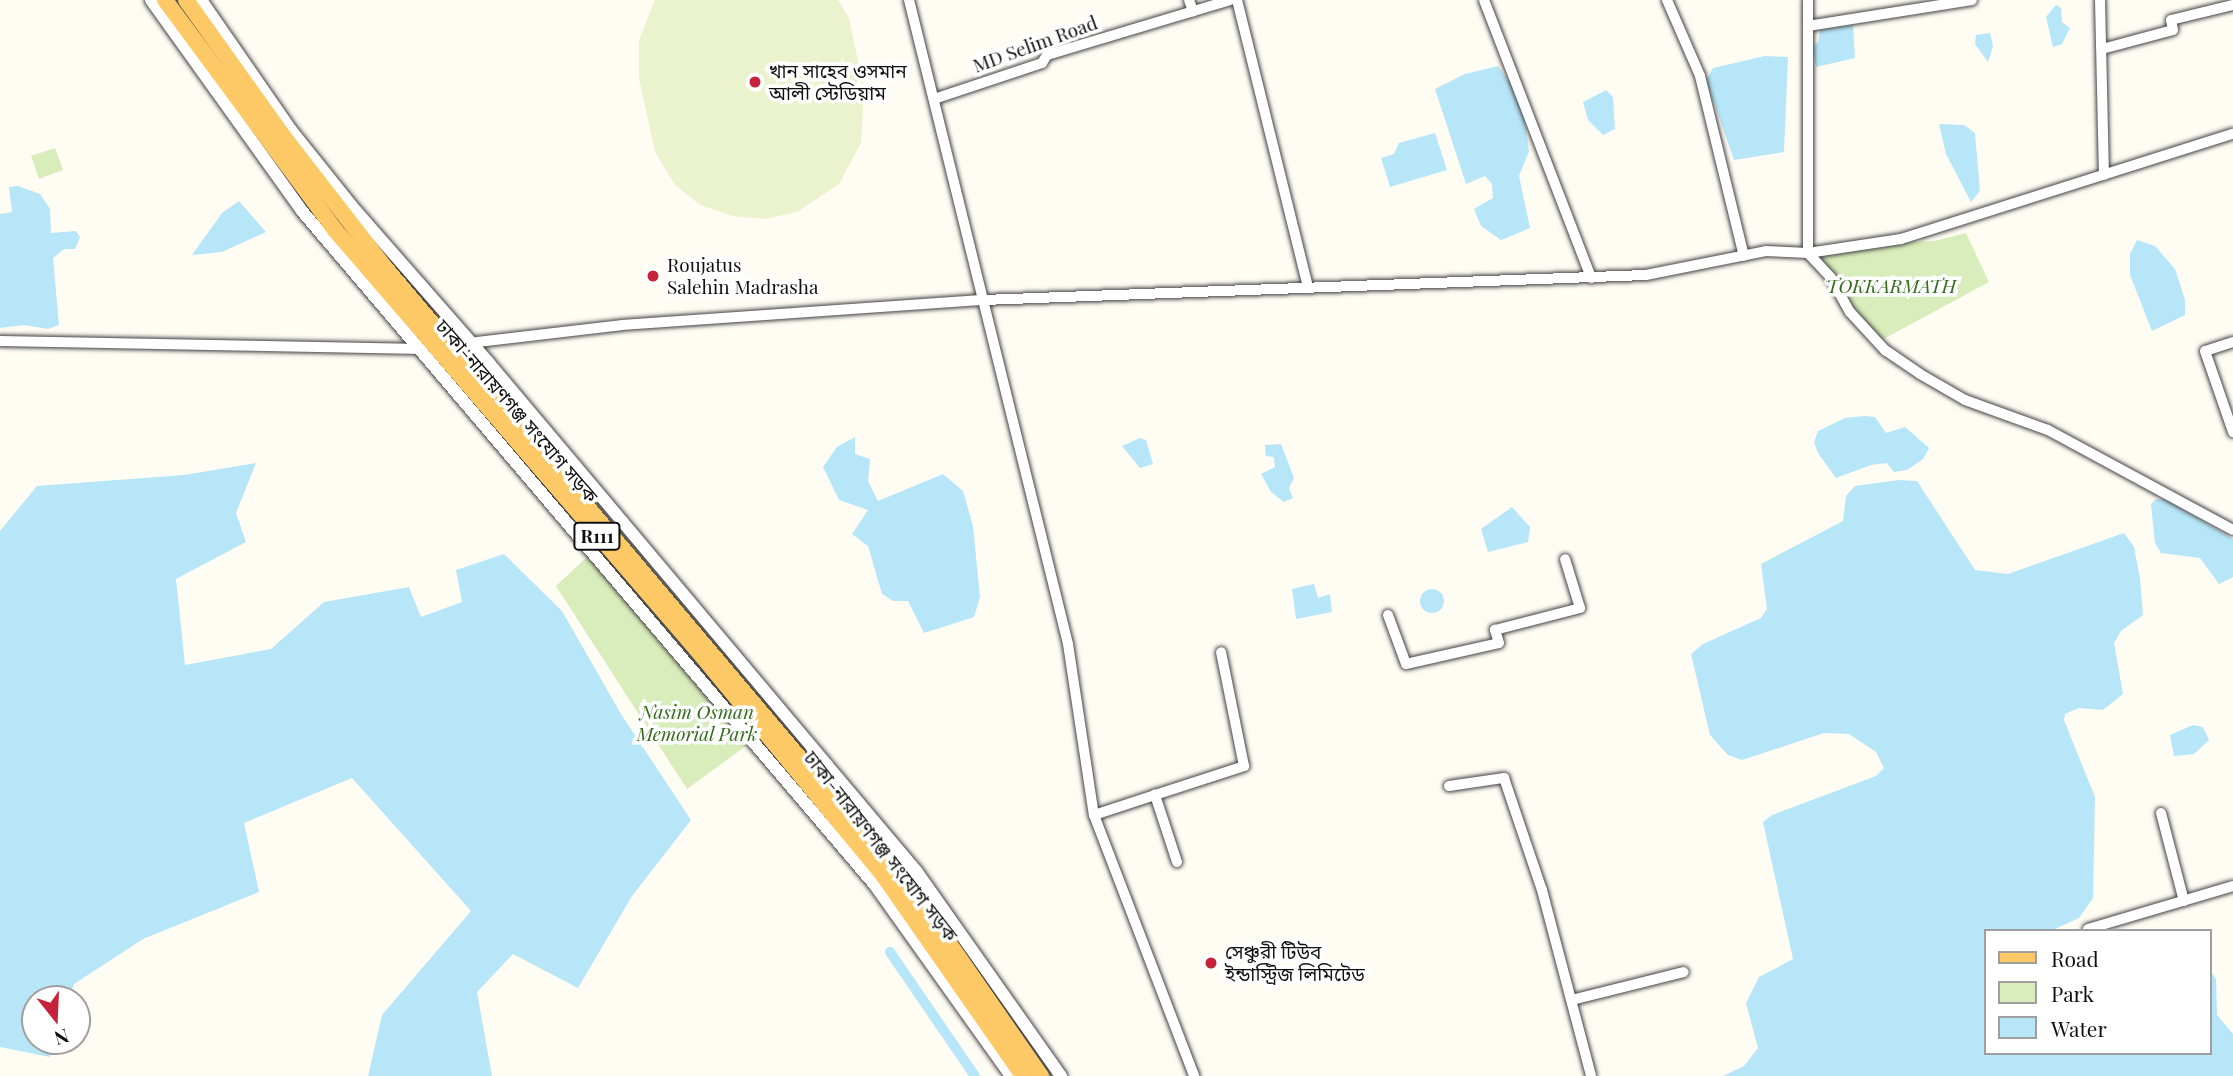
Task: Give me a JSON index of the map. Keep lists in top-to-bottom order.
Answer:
{
  "streets": {
    "main road": ["ঢাকা-নারায়ণগঞ্জ সংযোগ সড়ক", "R111"],
    "street": ["MD Selim Road"]
  },
  "parks": ["TOKKARMATH", "Nasim Osman Memorial Park"],
  "places": ["খান সাহেব ওসমান আলী স্টেডিয়াম", "Roujatus Salehin Madrasha", "সেঞ্চুরী টিউব ইন্ডাস্ট্রিজ লিমিটেড"],
  "legend": ["Road", "Park", "Water"],
  "north": "bottom"
}
